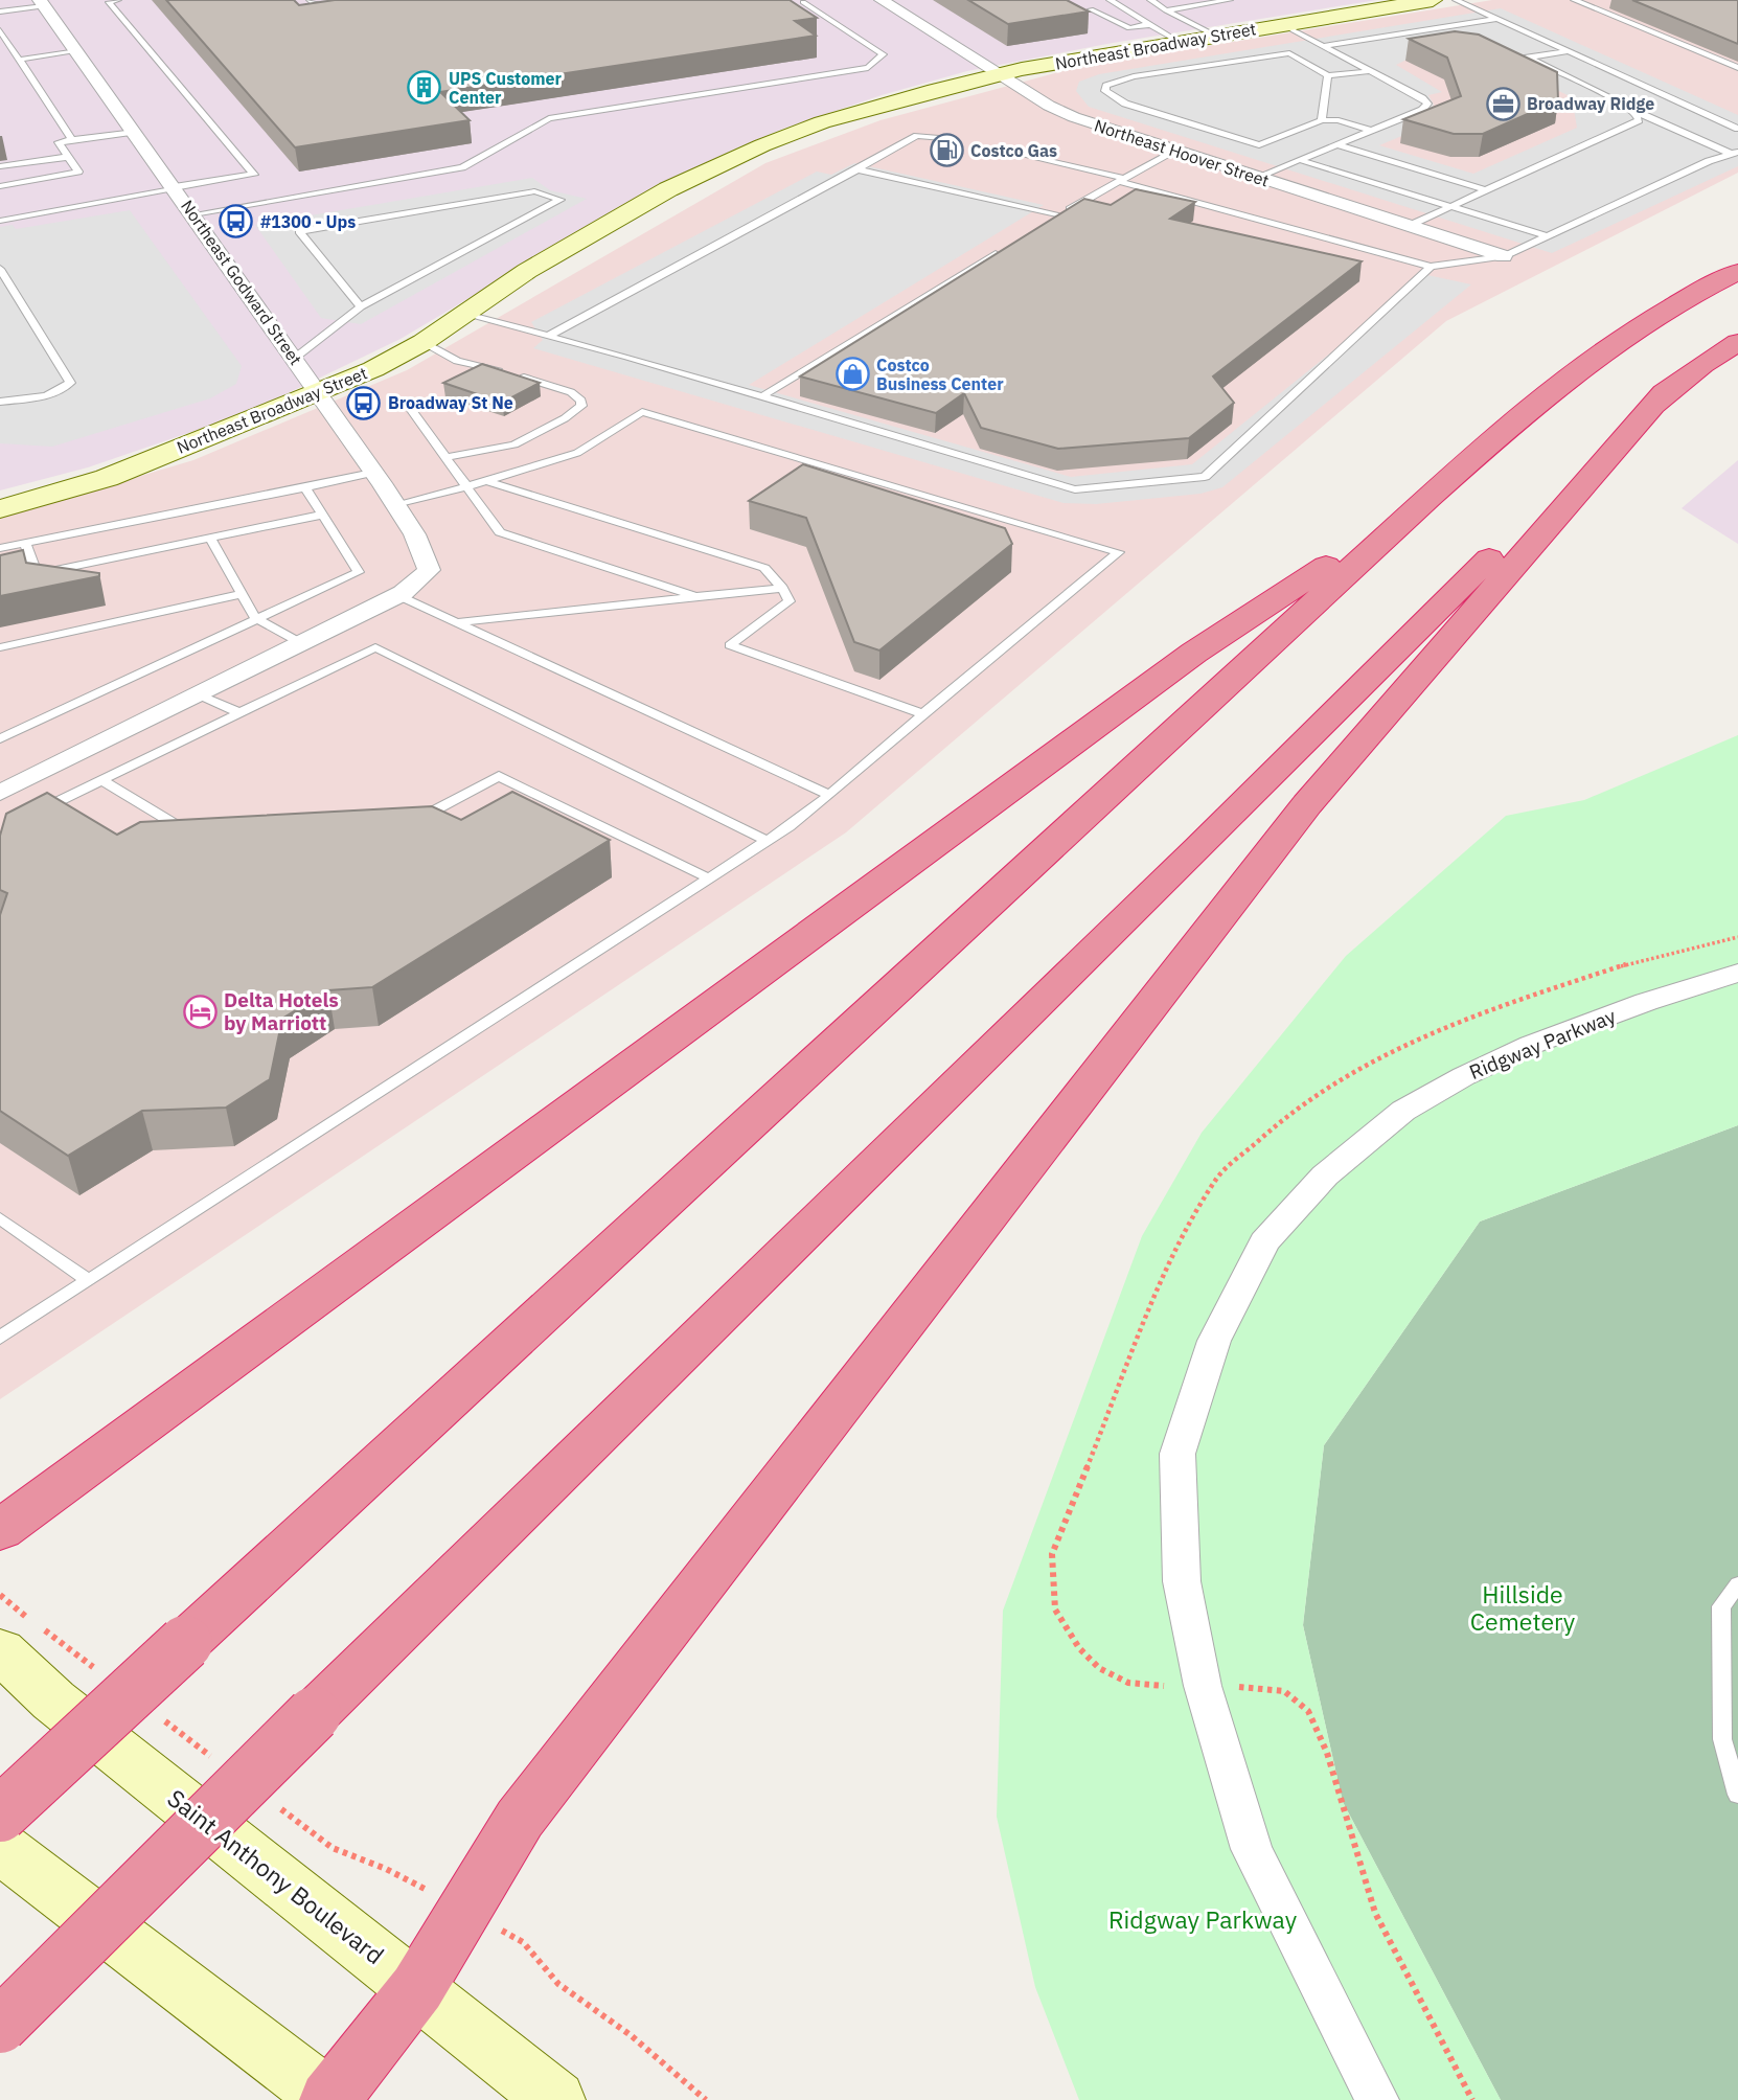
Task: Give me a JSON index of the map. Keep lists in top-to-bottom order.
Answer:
{
  "streets": {
    "main road": ["Northeast Broadway Street", "Saint Anthony Boulevard"],
    "street": ["Northeast Hoover Street", "Northeast Godward Street", "Ridgway Parkway"]
  },
  "crossings": [
    ["Northeast Broadway Street", "Northeast Hoover Street"],
    ["Northeast Broadway Street", "Northeast Godward Street"]
  ],
  "parks": ["Hillside Cemetery", "Ridgway Parkway"],
  "places": {
    "building": ["UPS Customer Center"],
    "office": ["Broadway Ridge"],
    "fuel station": ["Costco Gas"],
    "bus stop": ["#1300 - Ups", "Broadway St Ne"],
    "shop": ["Costco Business Center"],
    "hotel": ["Delta Hotels by Marriott"]
  }
}
